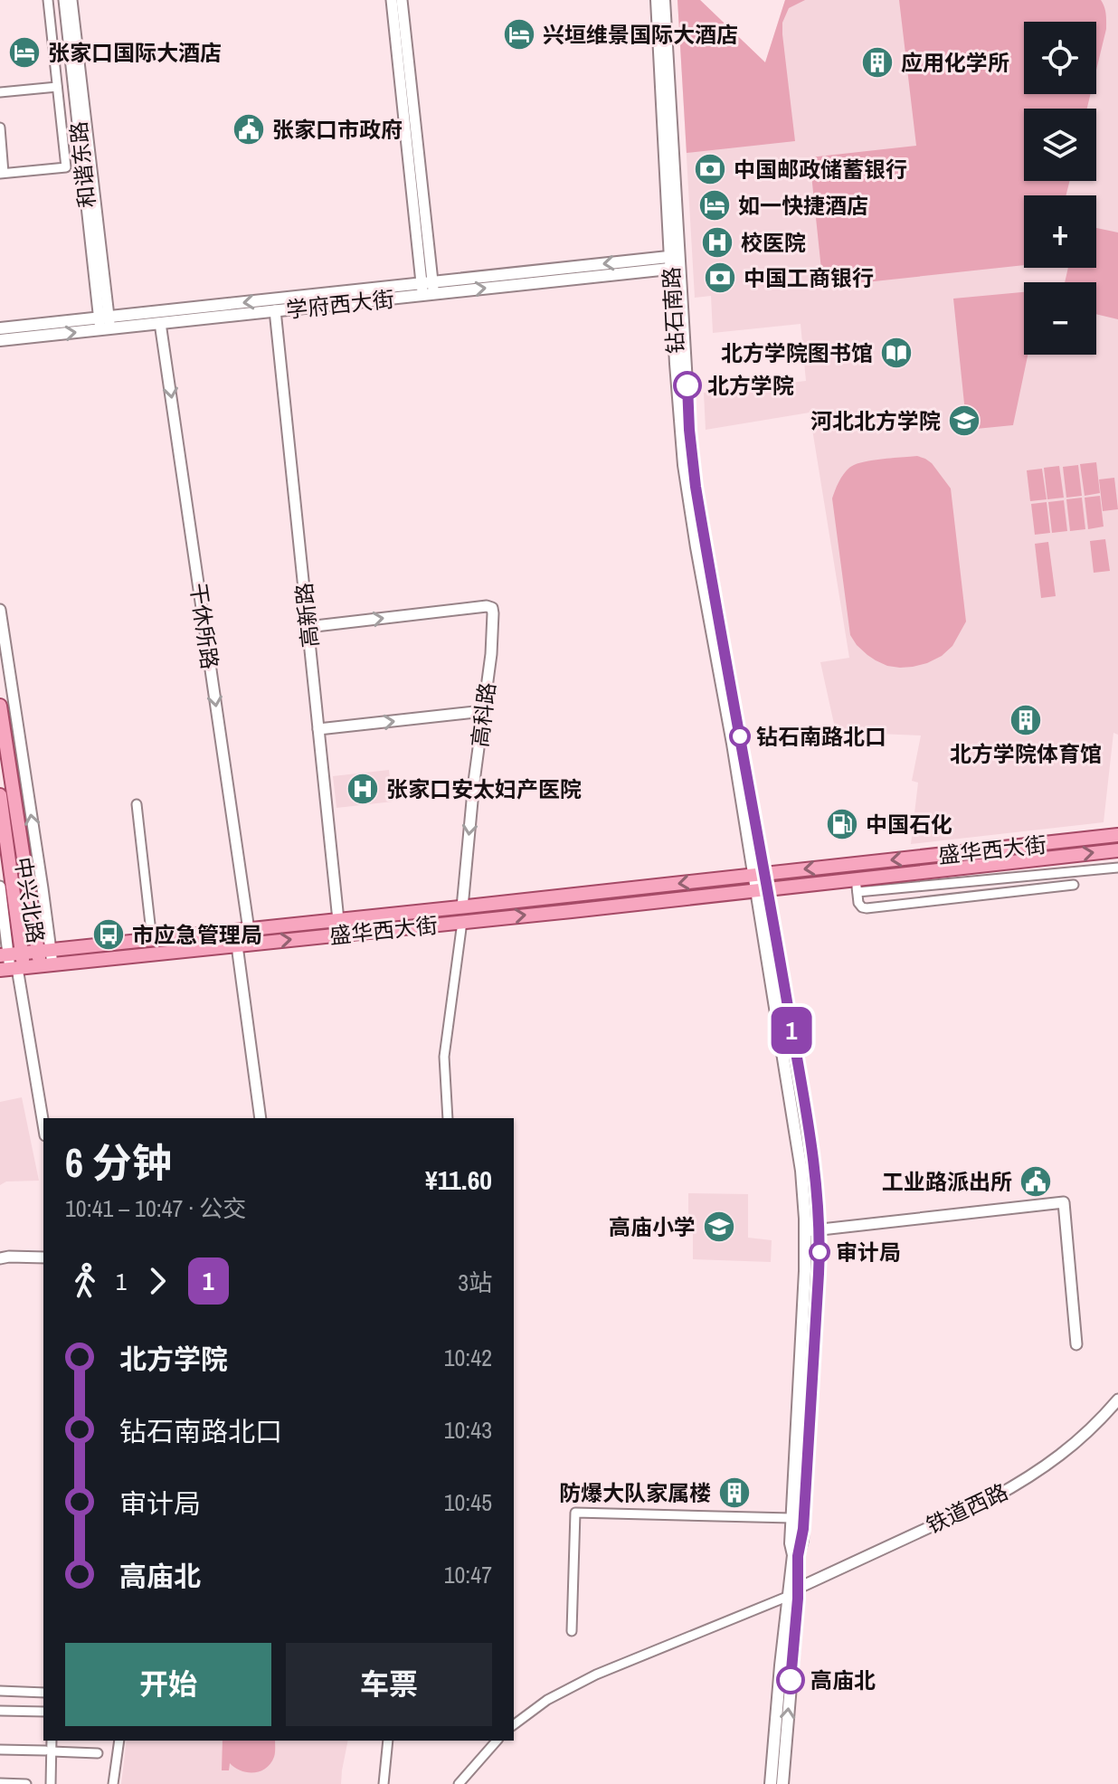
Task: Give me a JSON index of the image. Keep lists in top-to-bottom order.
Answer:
{
  "streets": {
    "main road": [
      "学府西大街",
      "钻石南路",
      "盛华西大街",
      "中兴北路"
    ],
    "street": [
      "和谐东路",
      "高新路",
      "干休所路",
      "高科路",
      "铁道西路"
    ]
  },
  "crossings": [
    ["和谐东路", "学府西大街"],
    ["学府西大街", "钻石南路"],
    ["学府西大街", "高新路"],
    ["学府西大街", "干休所路"],
    ["钻石南路", "盛华西大街"],
    ["高新路", "高科路"],
    ["高新路", "盛华西大街"],
    ["干休所路", "盛华西大街"],
    ["高科路", "盛华西大街"],
    ["盛华西大街", "中兴北路"]
  ],
  "one_way": ["干休所路"],
  "places": {
    "hotel": ["兴垣维景国际大酒店", "张家口国际大酒店", "如一快捷酒店"],
    "building": ["应用化学所", "北方学院体育馆", "防爆大队家属楼"],
    "public building": ["张家口市政府", "工业路派出所"],
    "bank": ["中国邮政储蓄银行", "中国工商银行"],
    "hospital": ["校医院", "张家口安太妇产医院"],
    "library": ["北方学院图书馆"],
    "other": [
      "北方学院",
      "钻石南路北口",
      "审计局",
      "高庙北"
    ],
    "school or university": ["河北北方学院", "高庙小学"],
    "fuel station": ["中国石化"],
    "bus stop": ["市应急管理局"]
  },
  "lines": ["bus line 1"],
  "page": {
    "on_map": "1",
    "map_buttons": ["+", "−"],
    "heading": ["6 分钟", "10:41 – 10:47 · 公交", "¥11.60"],
    "legs": ["1", "1", "3站"],
    "list": [
      {
        "name": "北方学院",
        "value": "10:42"
      },
      {
        "name": "钻石南路北口",
        "value": "10:43"
      },
      {
        "name": "审计局",
        "value": "10:45"
      },
      {
        "name": "高庙北",
        "value": "10:47"
      }
    ],
    "buttons": ["开始", "车票"]
  }
}
